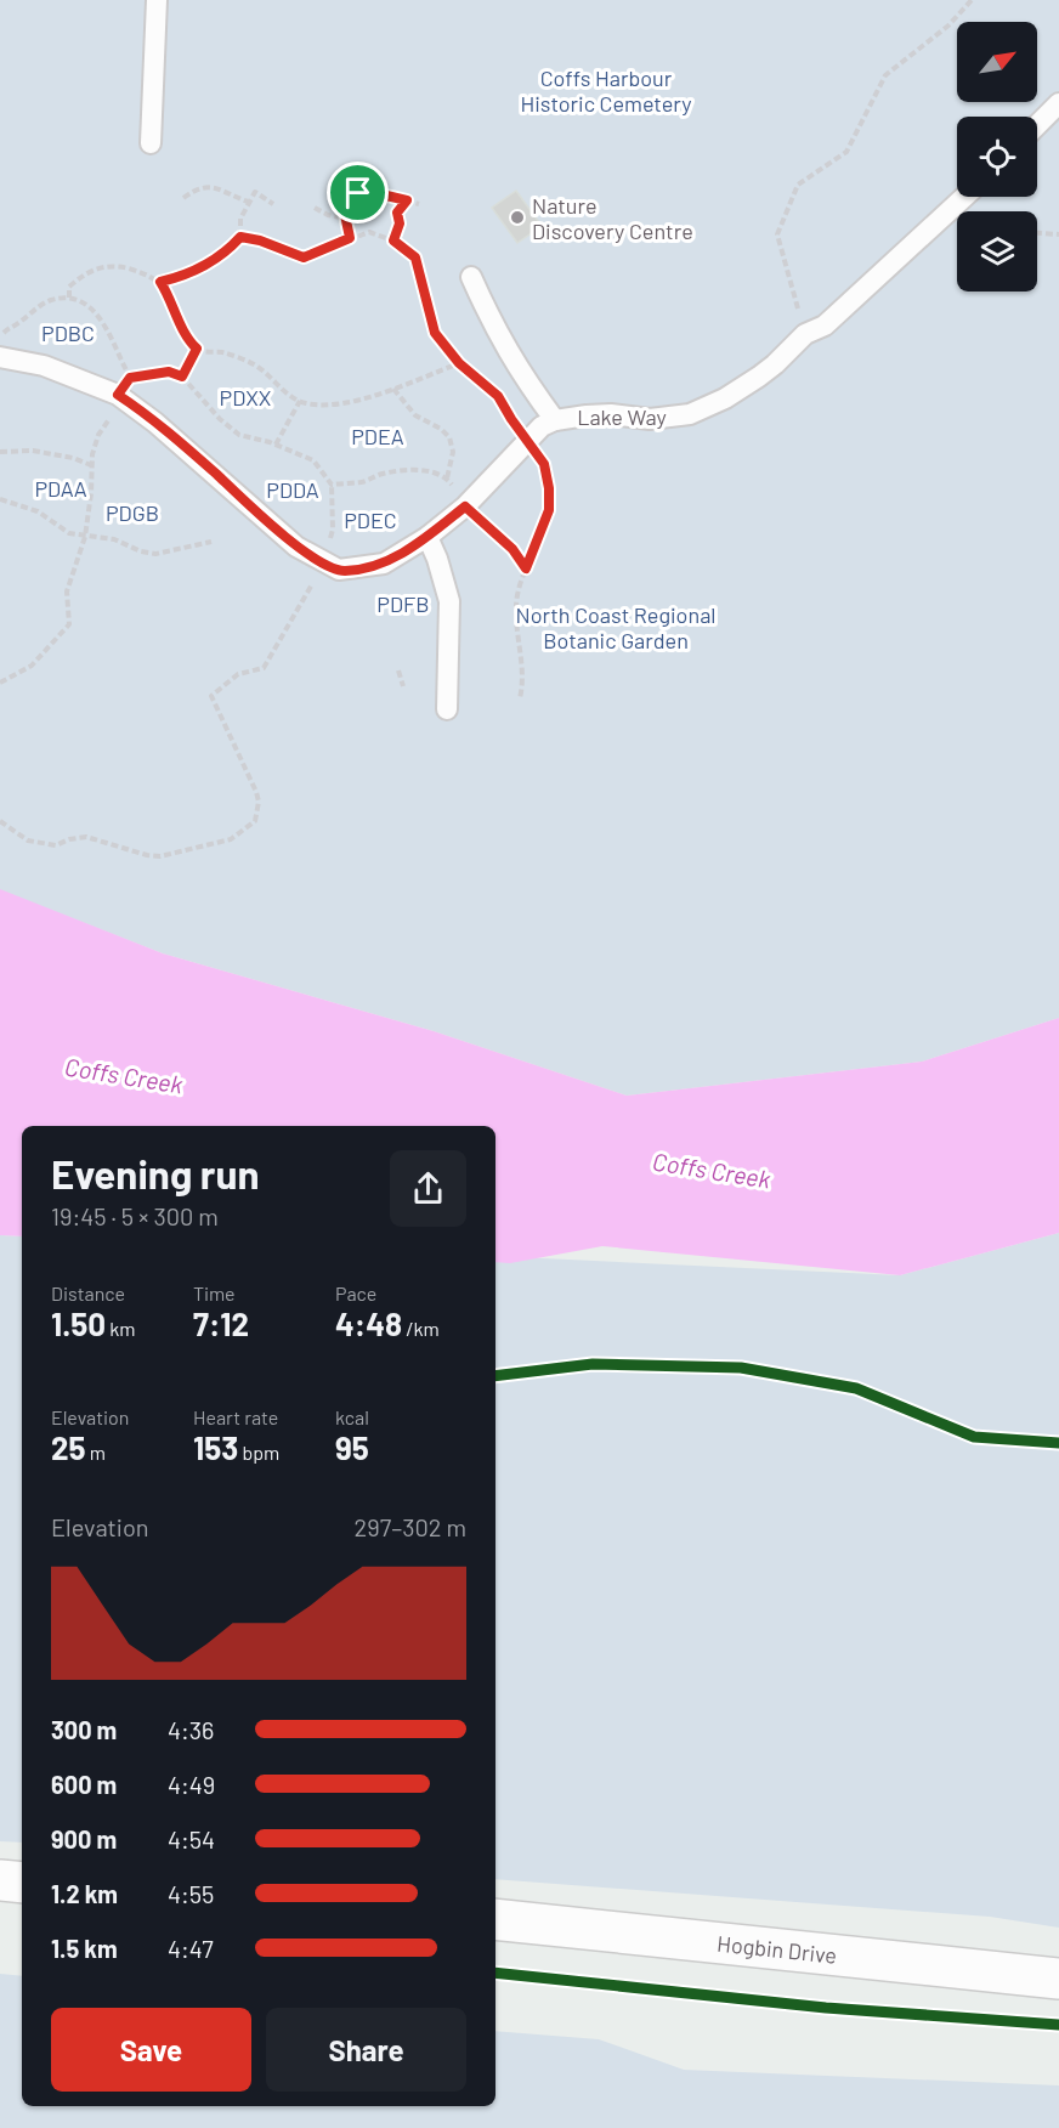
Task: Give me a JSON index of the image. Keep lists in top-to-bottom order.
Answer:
{
  "streets": {
    "main road": ["Hogbin Drive"],
    "lane": ["Lake Way"]
  },
  "water": ["Coffs Creek"],
  "parks": [
    "Coffs Harbour Historic Cemetery",
    "PDBC",
    "PDXX",
    "PDEA",
    "PDAA",
    "PDDA",
    "PDGB",
    "PDEC",
    "PDFB",
    "North Coast Regional Botanic Garden"
  ],
  "places": ["Nature Discovery Centre"],
  "north": "top right",
  "page": {
    "heading": ["Evening run", "19:45 · 5 × 300 m"],
    "stats": [
      ["Distance", "1.50 km"],
      ["Time", "7:12"],
      ["Pace", "4:48 /km"],
      ["Elevation", "25 m"],
      ["Heart rate", "153 bpm"],
      ["kcal", "95"]
    ],
    "chart": ["Elevation", "297–302 m"],
    "list": [
      {
        "name": "300 m",
        "note": "4:36"
      },
      {
        "name": "600 m",
        "note": "4:49"
      },
      {
        "name": "900 m",
        "note": "4:54"
      },
      {
        "name": "1.2 km",
        "note": "4:55"
      },
      {
        "name": "1.5 km",
        "note": "4:47"
      }
    ],
    "buttons": ["Save", "Share"]
  }
}
